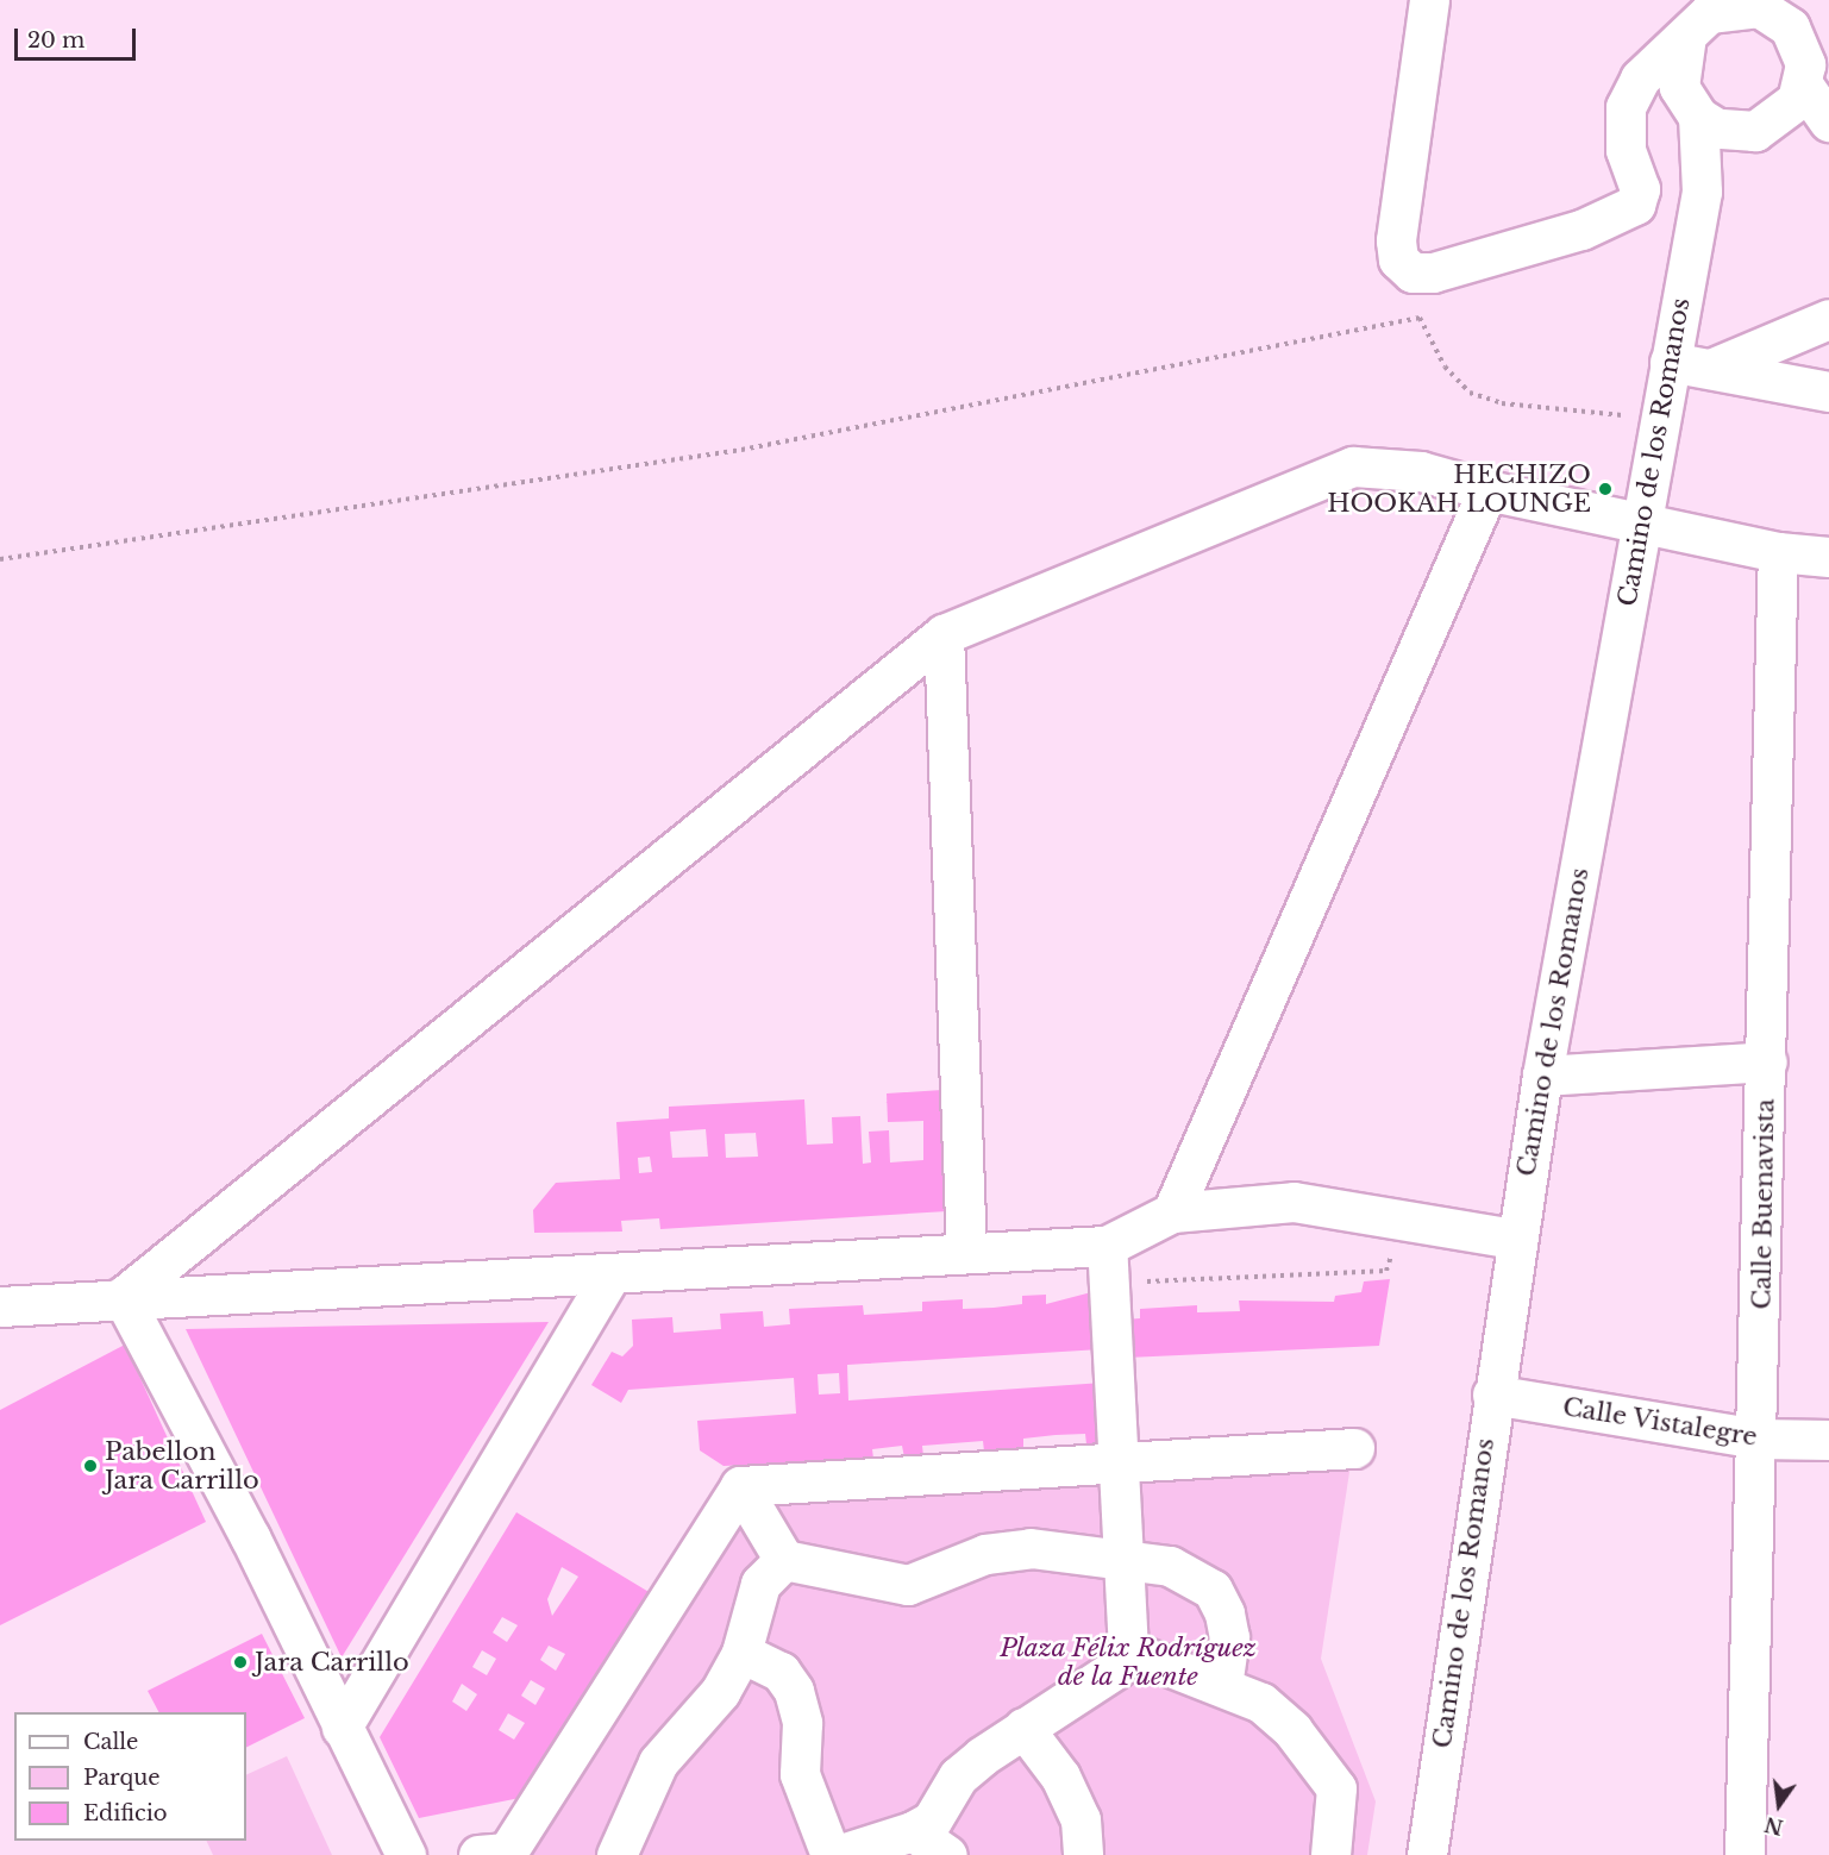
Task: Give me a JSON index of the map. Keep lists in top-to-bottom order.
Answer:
{
  "streets": {
    "street": ["Camino de los Romanos", "Calle Buenavista", "Calle Vistalegre"]
  },
  "crossings": [
    ["Camino de los Romanos", "Calle Vistalegre"],
    ["Calle Buenavista", "Calle Vistalegre"]
  ],
  "parks": ["Plaza Félix Rodríguez de la Fuente"],
  "places": ["HECHIZO HOOKAH LOUNGE", "Pabellon Jara Carrillo", "Jara Carrillo"],
  "legend": ["Calle", "Parque", "Edificio"],
  "scale_bar": "20 m",
  "north": "bottom"
}
